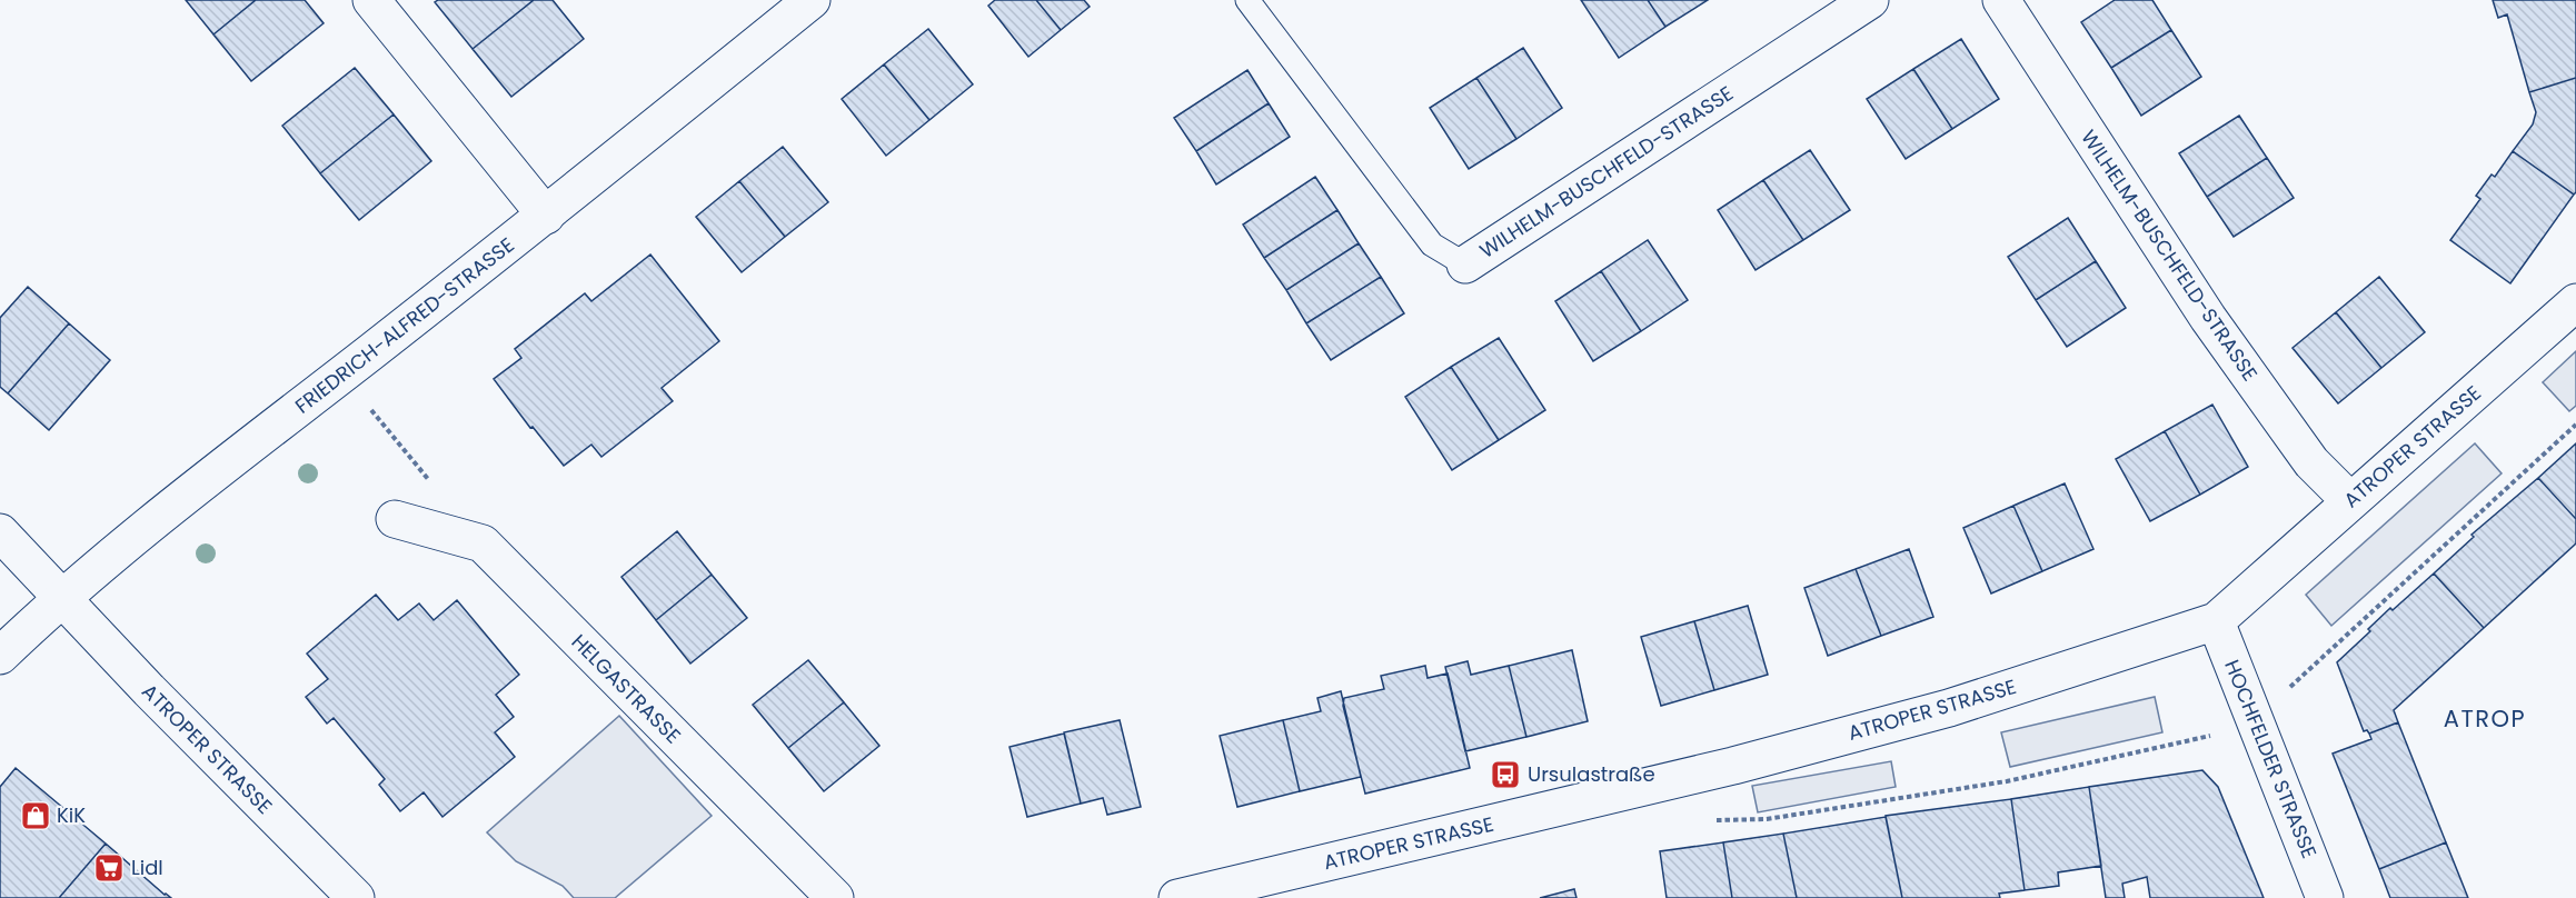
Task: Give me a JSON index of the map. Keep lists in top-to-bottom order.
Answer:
{
  "streets": {
    "street": [
      "WILHELM-BUSCHFELD-STRASSE",
      "FRIEDRICH-ALFRED-STRASSE",
      "ATROPER STRASSE",
      "HELGASTRASSE",
      "HOCHFELDER STRASSE"
    ]
  },
  "crossings": [
    ["WILHELM-BUSCHFELD-STRASSE", "ATROPER STRASSE"],
    ["FRIEDRICH-ALFRED-STRASSE", "ATROPER STRASSE"],
    ["ATROPER STRASSE", "HOCHFELDER STRASSE"]
  ],
  "districts": ["ATROP"],
  "places": {
    "bus stop": ["Ursulastraße"],
    "shop": ["KiK"],
    "supermarket": ["Lidl"]
  }
}
